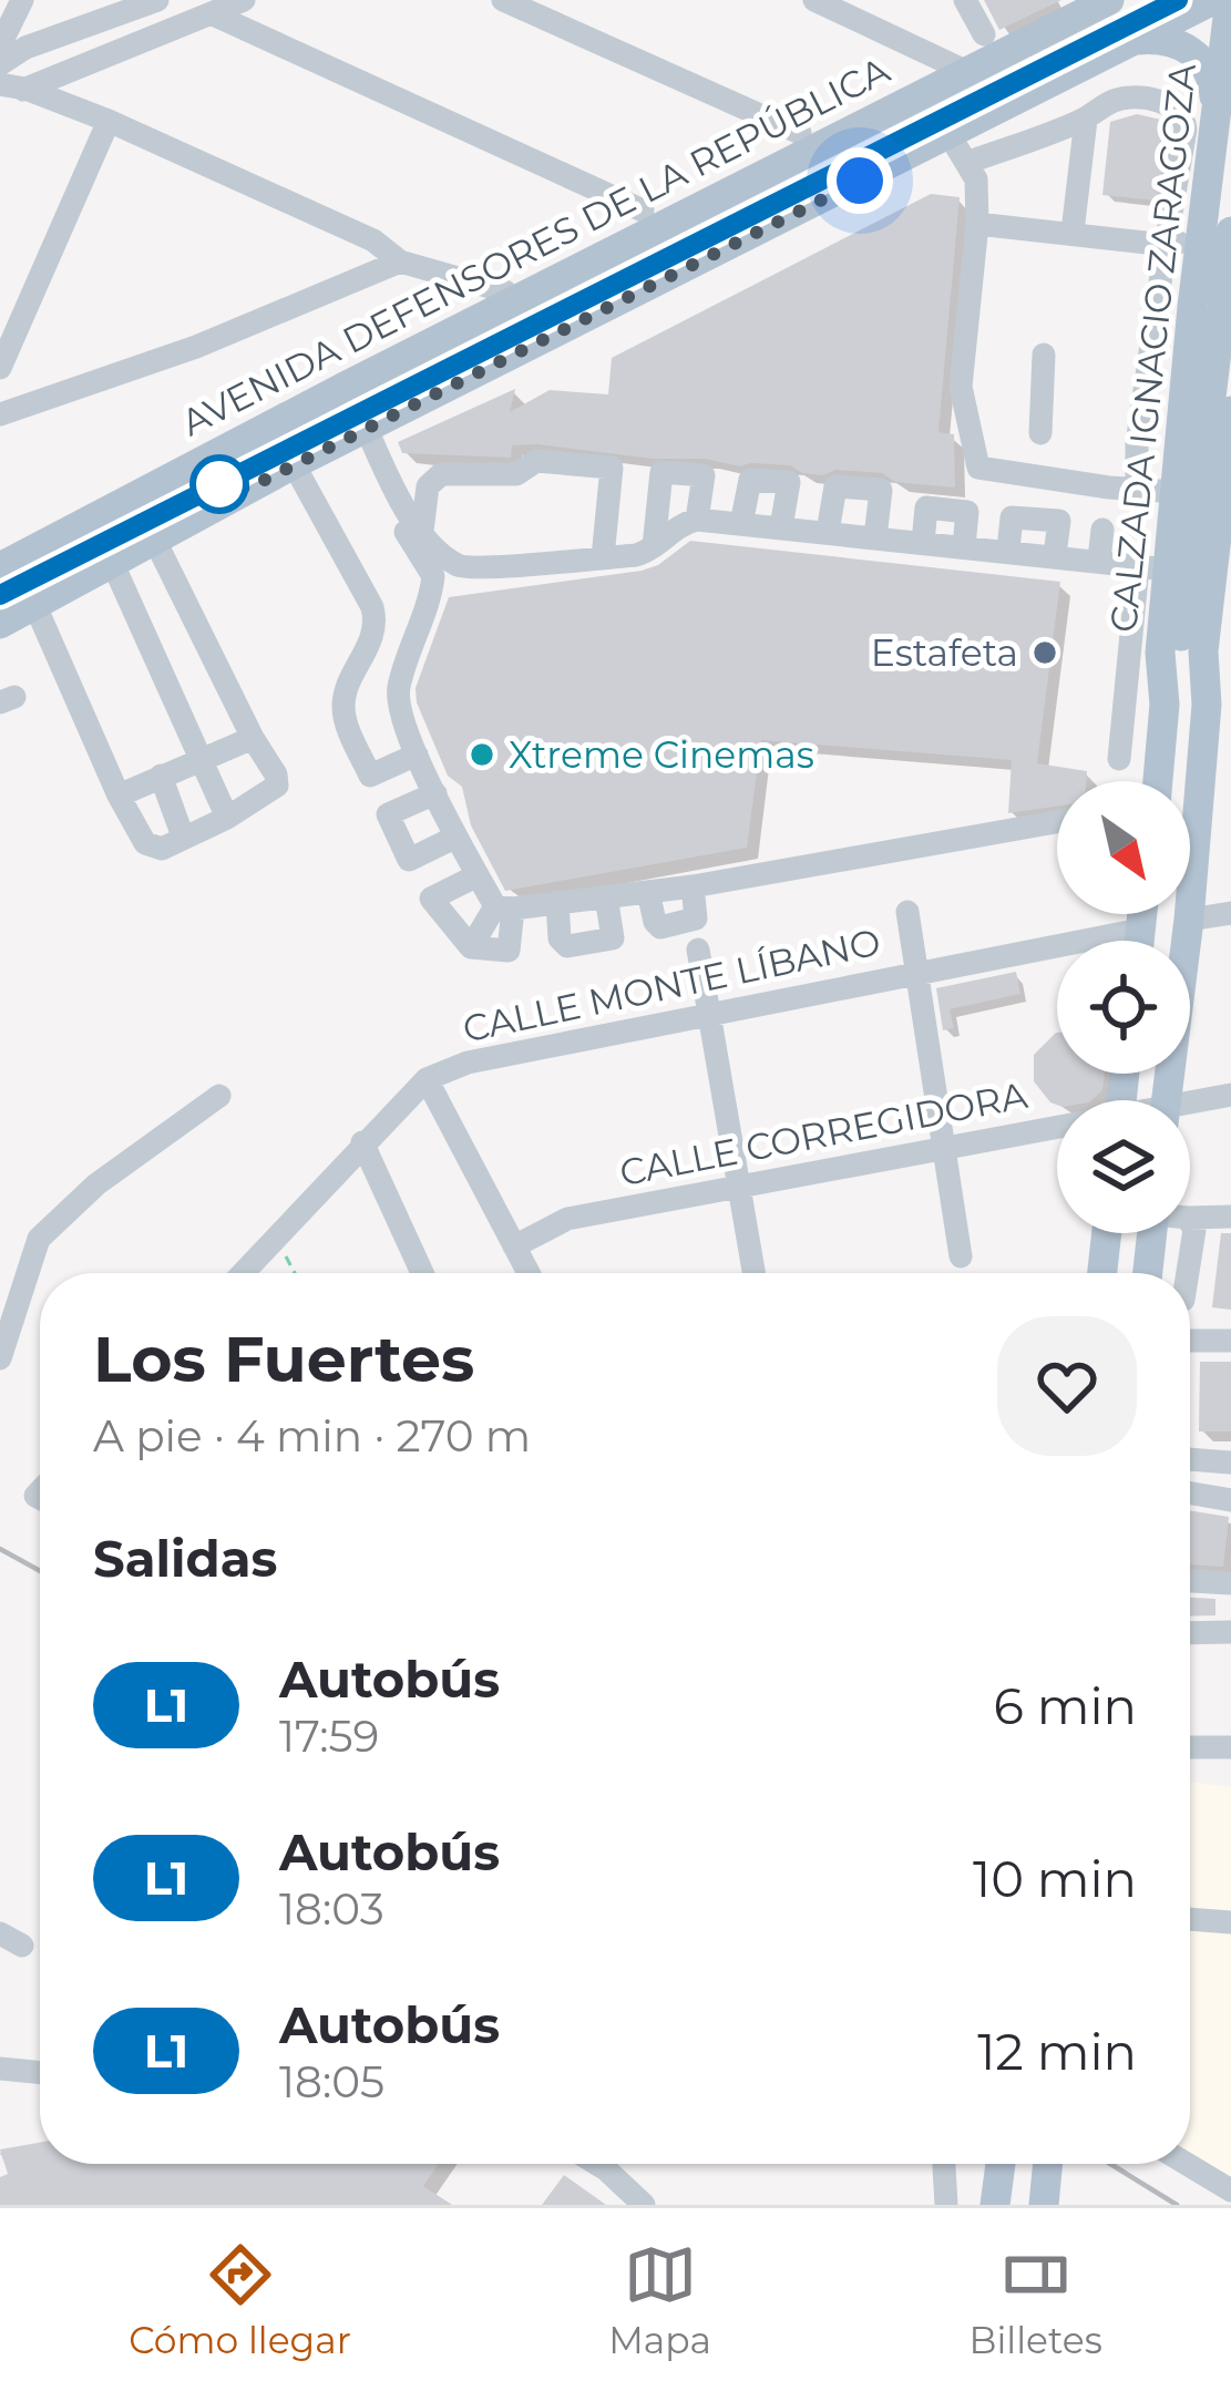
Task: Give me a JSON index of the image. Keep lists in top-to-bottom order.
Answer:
{
  "streets": {
    "main road": ["AVENIDA DEFENSORES DE LA REPÚBLICA", "CALZADA IGNACIO ZARAGOZA"],
    "street": ["CALLE MONTE LÍBANO", "CALLE CORREGIDORA"]
  },
  "places": ["Estafeta", "Xtreme Cinemas"],
  "lines": ["bus line L1"],
  "north": "bottom right",
  "page": {
    "heading": [
      ["Los Fuertes", "A pie · 4 min · 270 m"],
      "Salidas"
    ],
    "list": [
      {
        "mark": "L1",
        "name": "Autobús",
        "note": "17:59",
        "value": "6 min"
      },
      {
        "mark": "L1",
        "name": "Autobús",
        "note": "18:03",
        "value": "10 min"
      },
      {
        "mark": "L1",
        "name": "Autobús",
        "note": "18:05",
        "value": "12 min"
      }
    ],
    "tabs": ["Cómo llegar", "Mapa", "Billetes"]
  }
}
